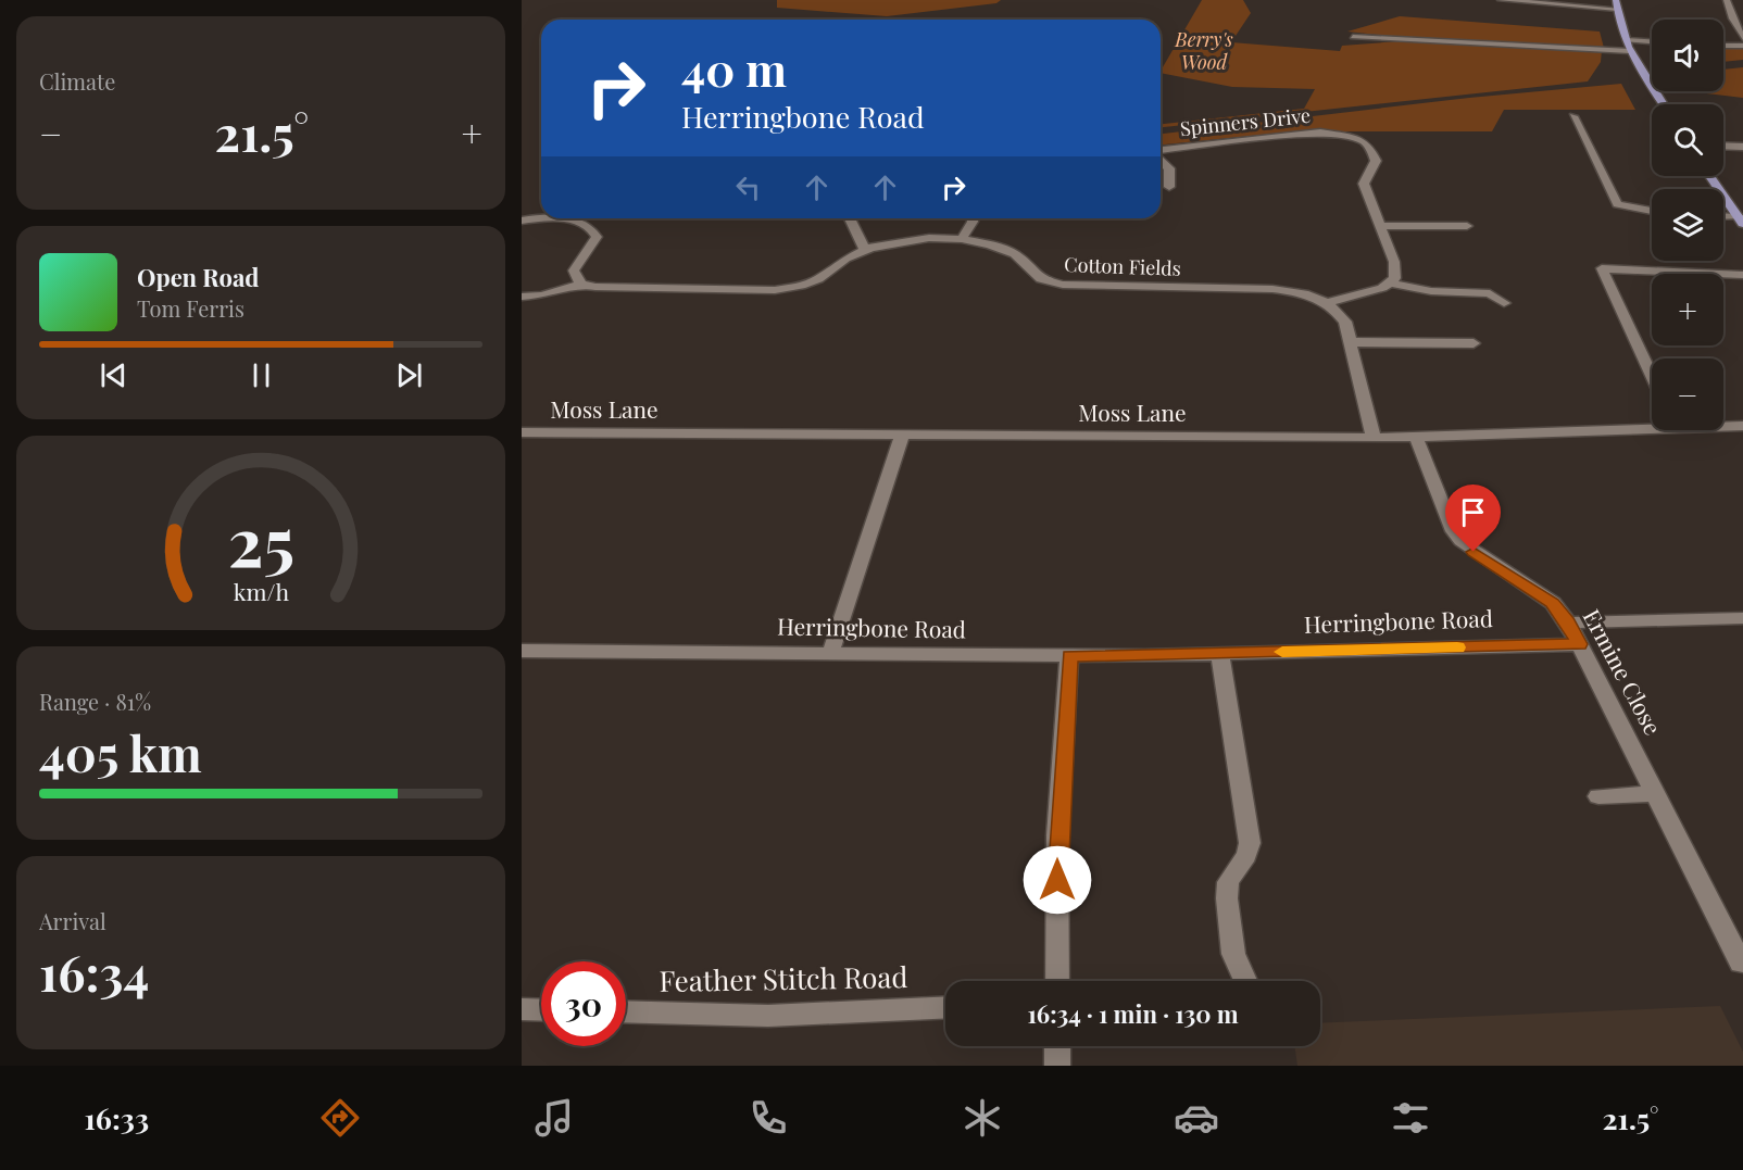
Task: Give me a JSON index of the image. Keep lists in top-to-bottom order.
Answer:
{
  "streets": {
    "street": [
      "Spinners Drive",
      "Cotton Fields",
      "Moss Lane",
      "Herringbone Road",
      "Ermine Close",
      "Feather Stitch Road"
    ]
  },
  "crossings": [
    ["Moss Lane", "Ermine Close"],
    ["Herringbone Road", "Ermine Close"]
  ],
  "parks": ["Berry's Wood"],
  "page": {
    "tile": [
      "Climate",
      ["Range · 81%", "405 km"],
      ["Arrival", "16:34"]
    ],
    "map_buttons": ["+", "−"],
    "turn": ["40 m", "Herringbone Road"],
    "heat": ["−", "21.5°", "+"],
    "song": ["Open Road", "Tom Ferris"],
    "limit": "30",
    "trip": "16:34 · 1 min · 130 m",
    "tabs": ["16:33", "21.5°"],
    "gauge": ["25", "km/h"]
  }
}
